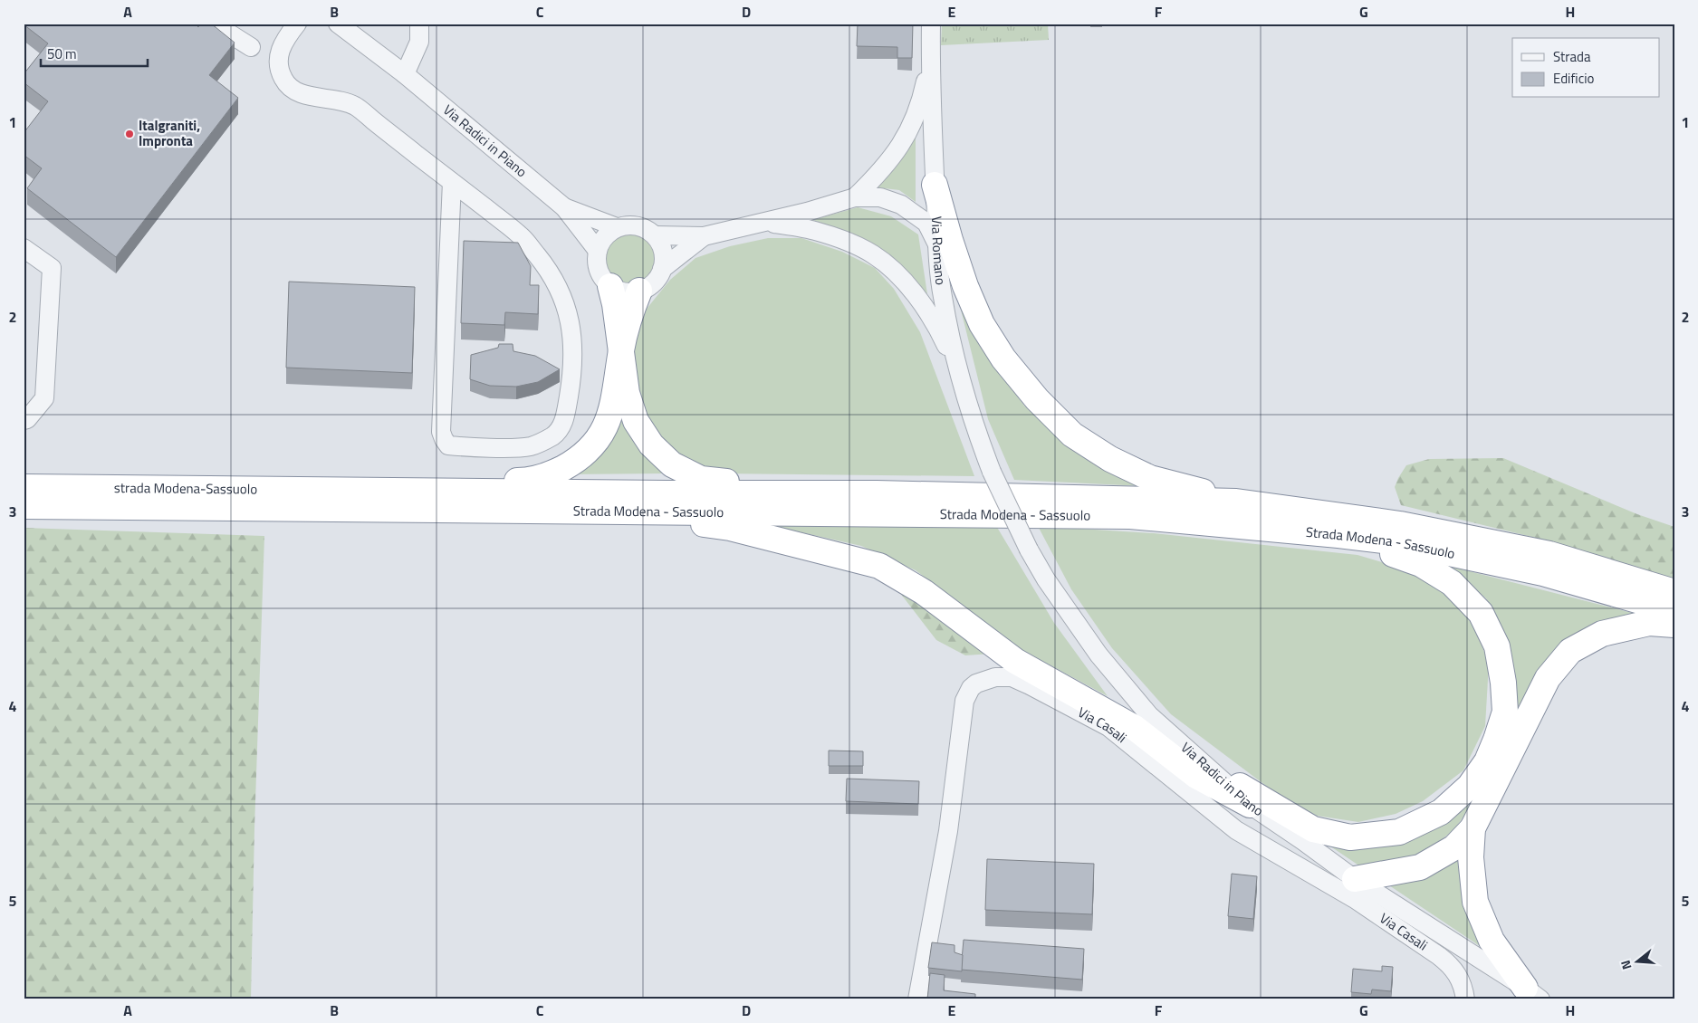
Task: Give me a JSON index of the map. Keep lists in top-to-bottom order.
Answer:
{
  "streets": {
    "highway": ["strada Modena-Sassuolo", "Strada Modena - Sassuolo"],
    "street": ["Via Radici in Piano", "Via Romano", "Via Casali"]
  },
  "crossings": [
    ["Via Radici in Piano", "Via Romano"],
    ["strada Modena-Sassuolo", "Strada Modena - Sassuolo"]
  ],
  "places": ["Italgraniti, Impronta"],
  "legend": ["Strada", "Edificio"],
  "scale_bar": "50 m",
  "north": "left",
  "grid": {
    "columns": [
      "A",
      "B",
      "C",
      "D",
      "E",
      "F",
      "G",
      "H"
    ],
    "rows": [
      "1",
      "2",
      "3",
      "4",
      "5"
    ]
  }
}
